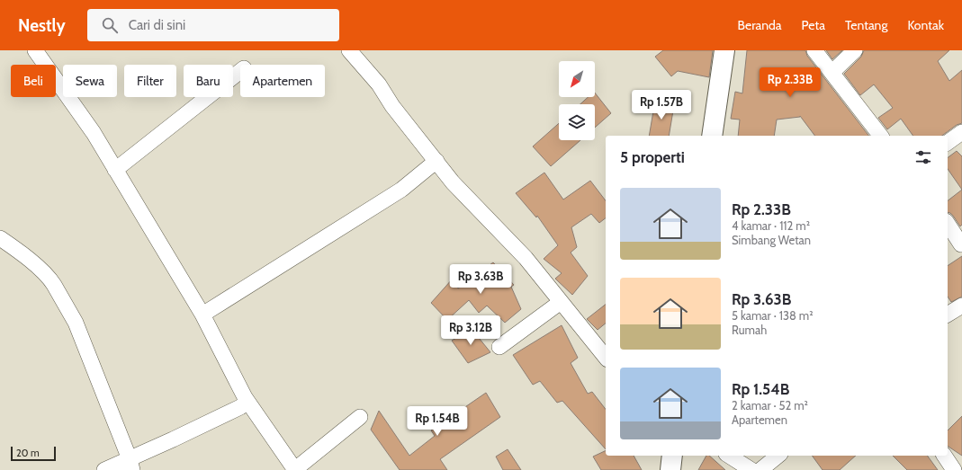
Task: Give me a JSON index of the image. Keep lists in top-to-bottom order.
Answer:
{
  "scale_bar": "20 m",
  "north": "bottom left",
  "page": {
    "header": "Nestly",
    "search": "Cari di sini",
    "nav": [
      "Beranda",
      "Peta",
      "Tentang",
      "Kontak"
    ],
    "chip": [
      "Beli",
      "Sewa",
      "Filter",
      "Baru",
      "Apartemen"
    ],
    "price": [
      "Rp 2.33B",
      "Rp 1.57B",
      "Rp 3.63B",
      "Rp 3.12B",
      "Rp 1.54B"
    ],
    "heading": "5 properti",
    "list": [
      {
        "name": "Rp 2.33B",
        "note": "4 kamar · 112 m² · Simbang Wetan"
      },
      {
        "name": "Rp 3.63B",
        "note": "5 kamar · 138 m² · Rumah"
      },
      {
        "name": "Rp 1.54B",
        "note": "2 kamar · 52 m² · Apartemen"
      }
    ],
    "scale": "20 m"
  }
}
